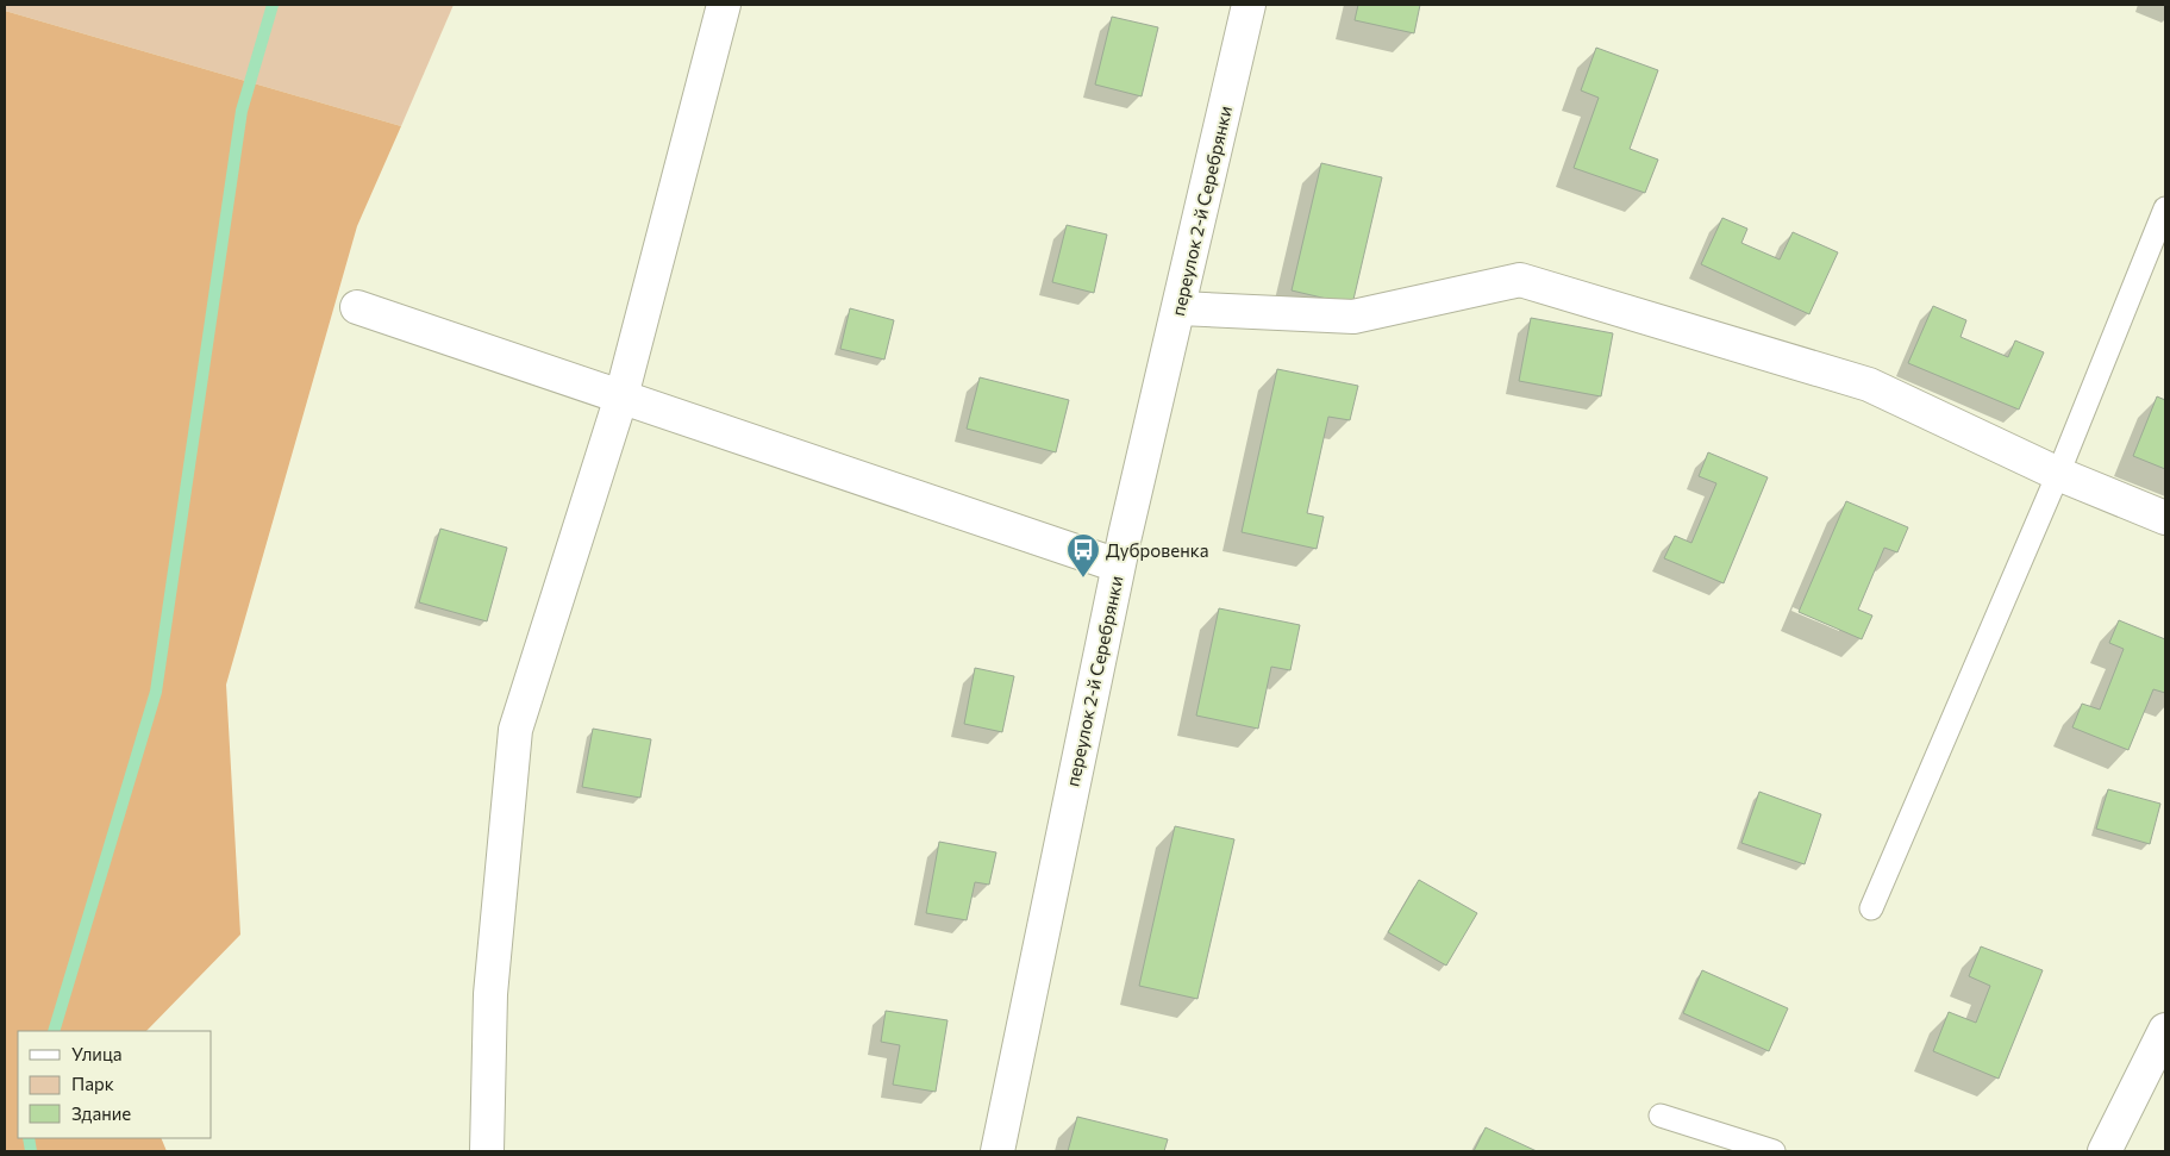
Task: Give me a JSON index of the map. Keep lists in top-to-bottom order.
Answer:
{
  "streets": {
    "street": ["переулок 2-й Серебрянки"]
  },
  "places": {
    "bus stop": ["Дубровенка"]
  },
  "legend": ["Улица", "Парк", "Здание"]
}
